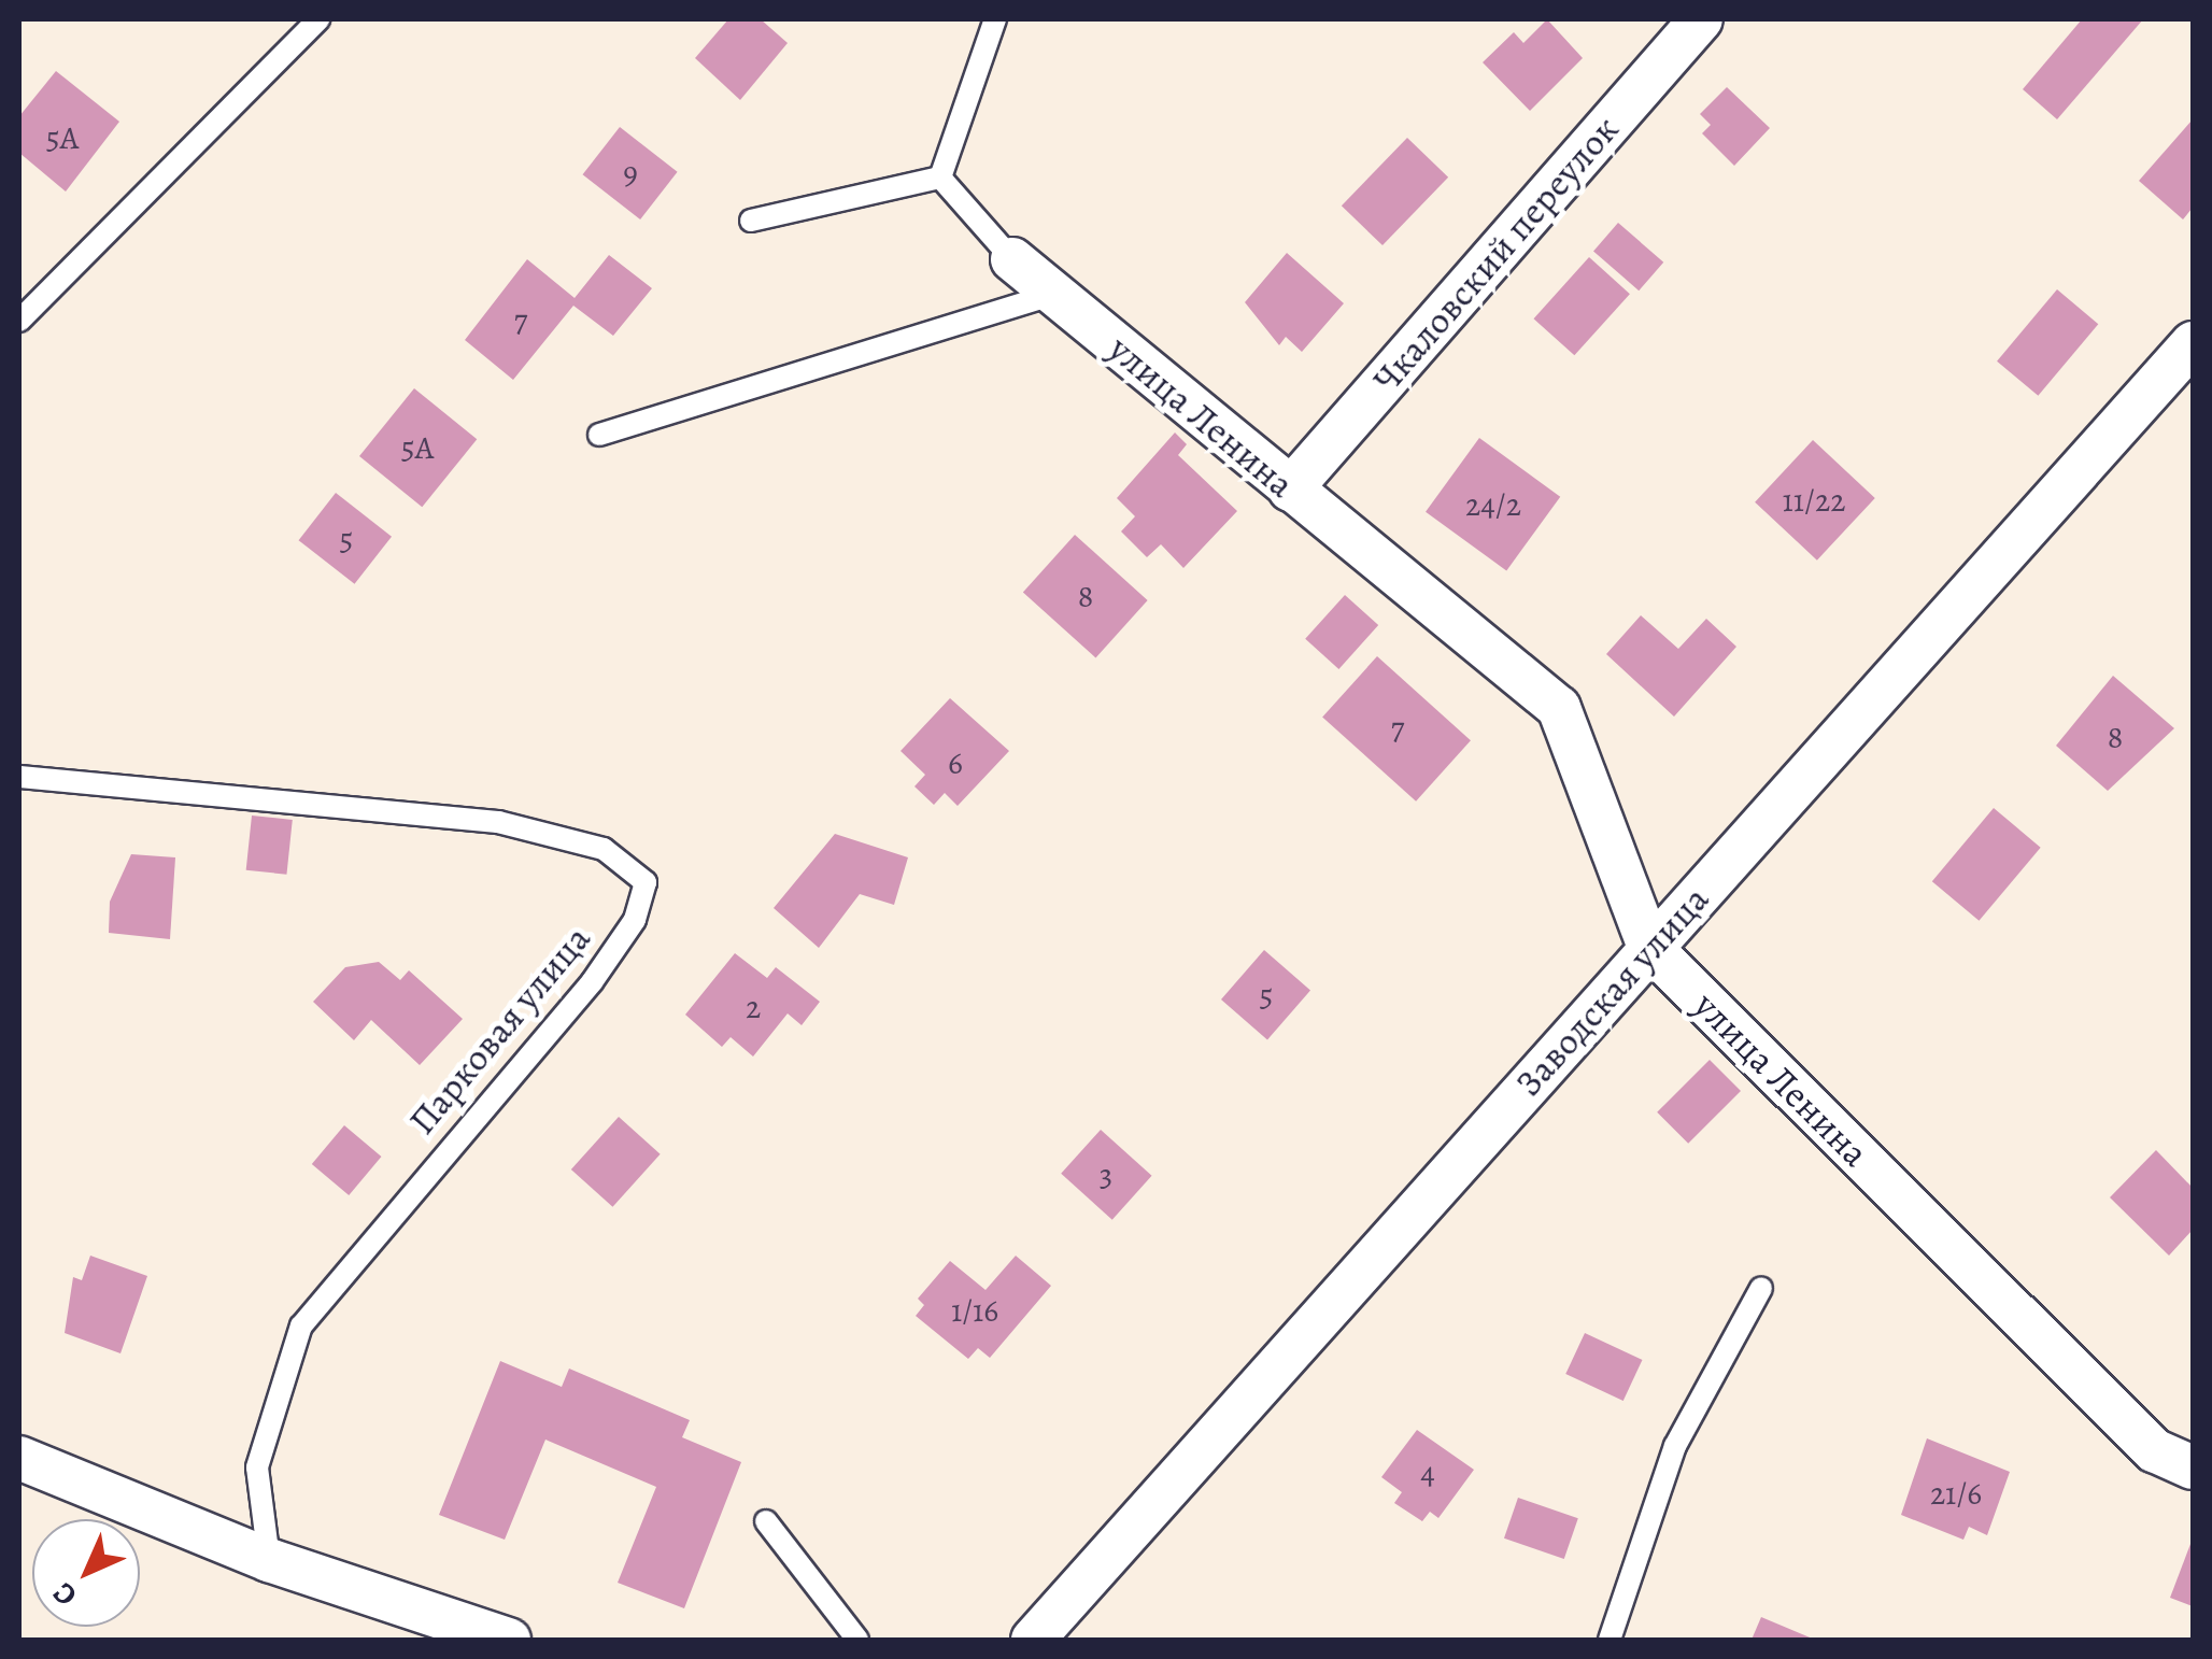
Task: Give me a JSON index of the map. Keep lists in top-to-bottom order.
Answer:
{
  "streets": {
    "street": ["Чкаловский переулок", "улица Ленина", "Заводская улица"],
    "lane": ["Парковая улица"]
  },
  "crossings": [
    ["Чкаловский переулок", "улица Ленина"],
    ["улица Ленина", "Заводская улица"]
  ],
  "house_numbers": [
    "5А",
    "9",
    "7",
    "5А",
    "11/22",
    "24/2",
    "5",
    "8",
    "7",
    "8",
    "6",
    "5",
    "2",
    "3",
    "1/16",
    "4",
    "21/6"
  ],
  "north": "bottom left"
}
